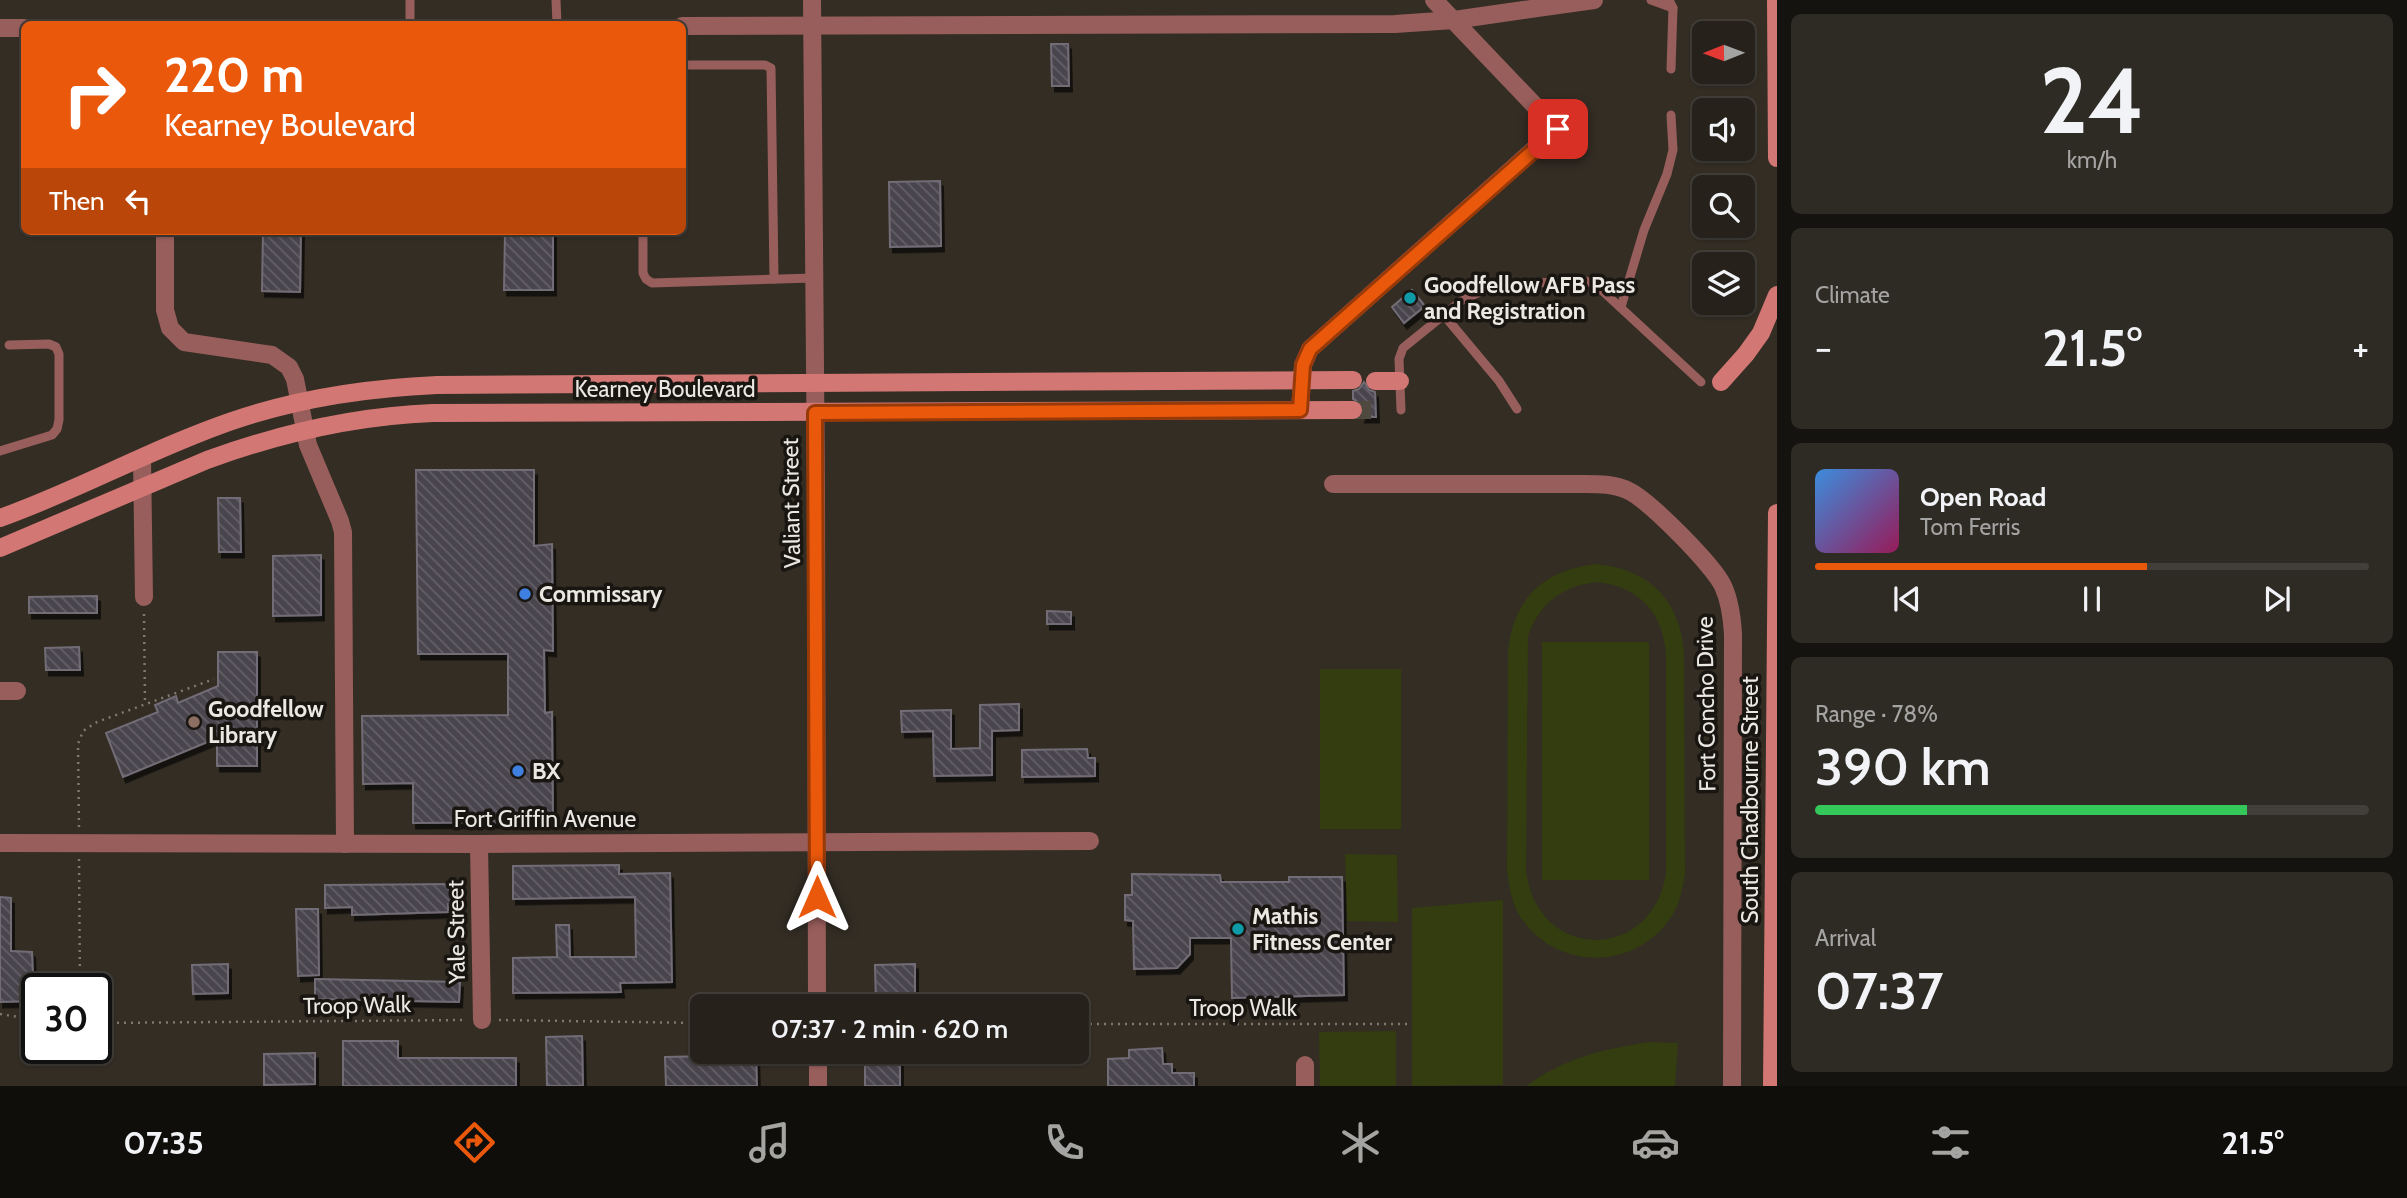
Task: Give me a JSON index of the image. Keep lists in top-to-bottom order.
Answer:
{
  "streets": {
    "street": [
      "Kearney Boulevard",
      "Valiant Street",
      "Fort Concho Drive",
      "South Chadbourne Street",
      "Fort Griffin Avenue",
      "Yale Street"
    ],
    "path": ["Troop Walk"]
  },
  "crossings": [
    ["Kearney Boulevard", "Valiant Street"],
    ["Valiant Street", "Fort Griffin Avenue"],
    ["Fort Griffin Avenue", "Yale Street"],
    ["Yale Street", "Troop Walk"]
  ],
  "places": [
    "Goodfellow AFB Pass and Registration",
    "Commissary",
    "Goodfellow Library",
    "BX",
    "Mathis Fitness Center"
  ],
  "north": "left",
  "page": {
    "tile": [
      ["24", "km/h"],
      "Climate",
      ["Range · 78%", "390 km"],
      ["Arrival", "07:37"]
    ],
    "turn": ["220 m", "Kearney Boulevard"],
    "then": "Then",
    "heat": ["−", "21.5°", "+"],
    "song": ["Open Road", "Tom Ferris"],
    "limit": "30",
    "trip": "07:37 · 2 min · 620 m",
    "tabs": ["07:35", "21.5°"]
  }
}
